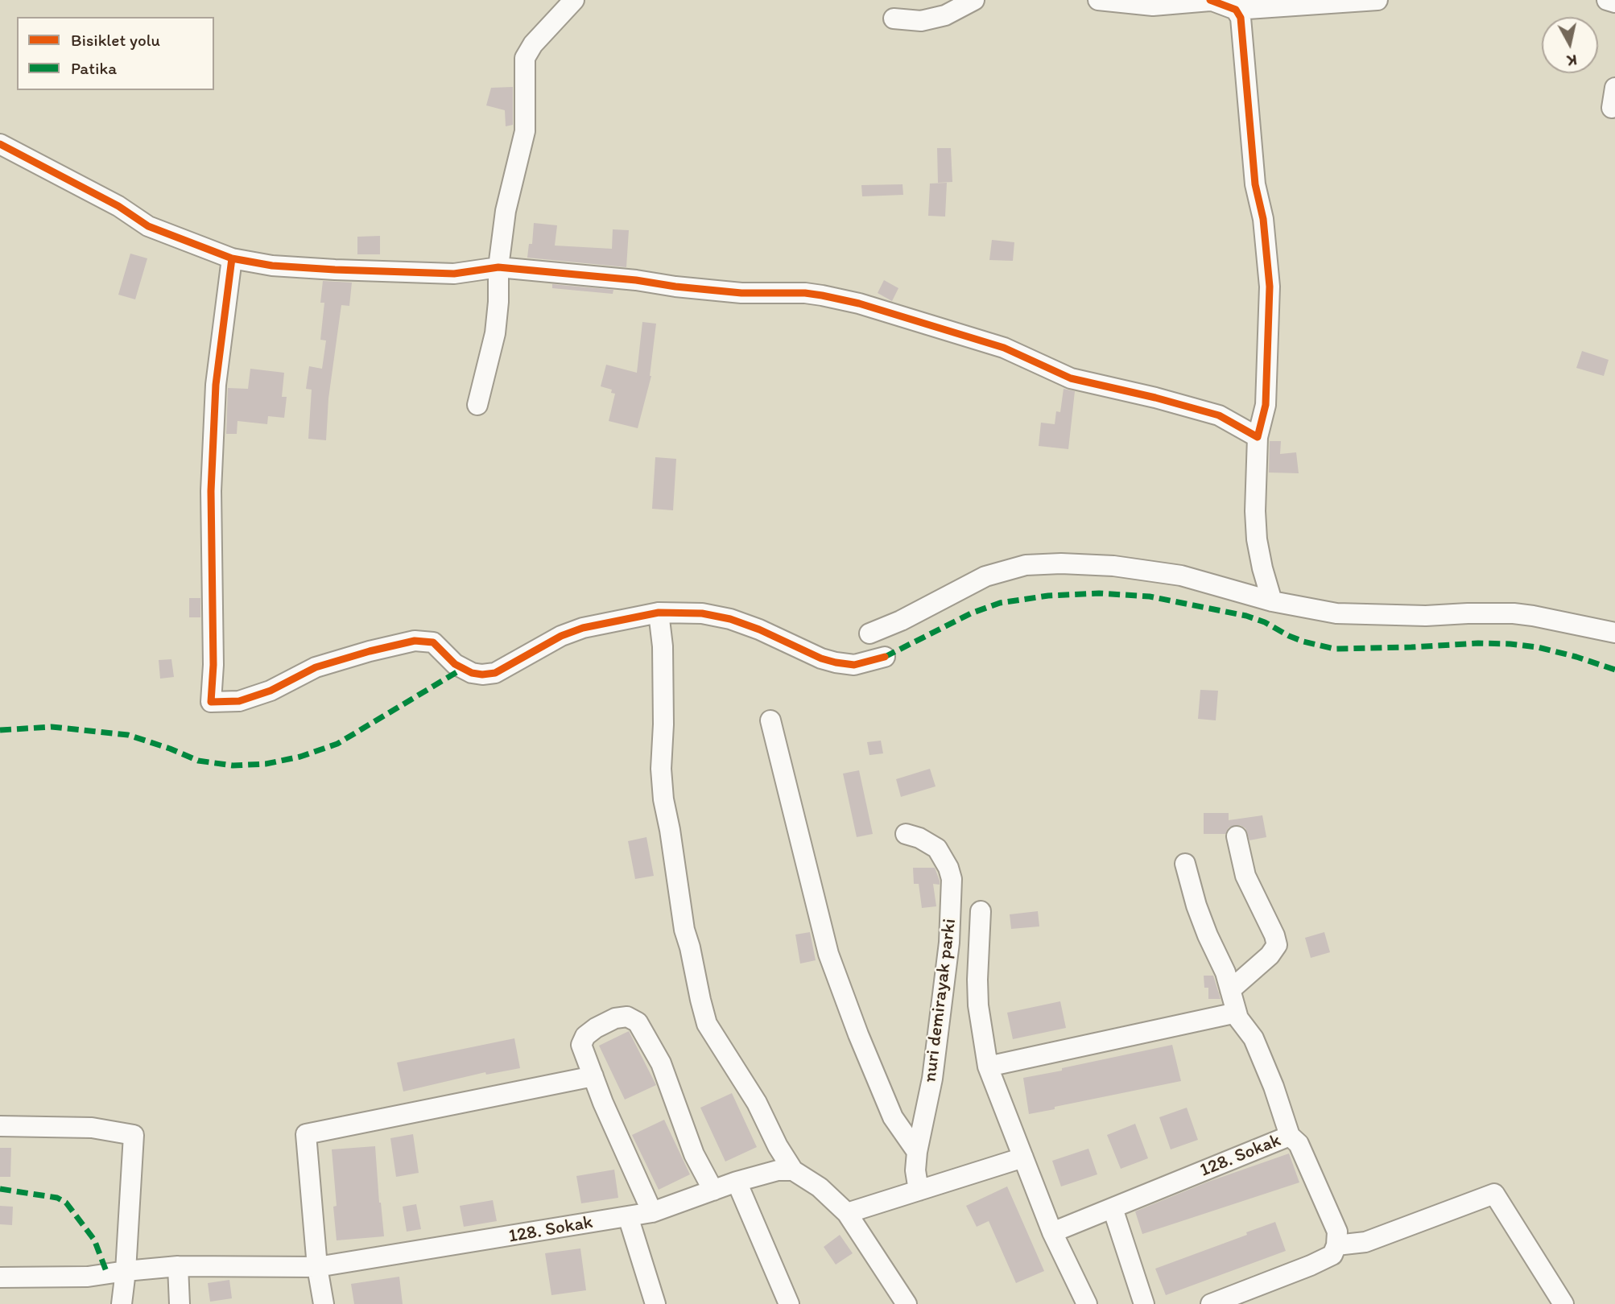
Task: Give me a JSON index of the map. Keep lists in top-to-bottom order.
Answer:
{
  "streets": {
    "street": ["nuri demirayak parki", "128. Sokak"]
  },
  "legend": ["Bisiklet yolu", "Patika"],
  "north": "bottom"
}
